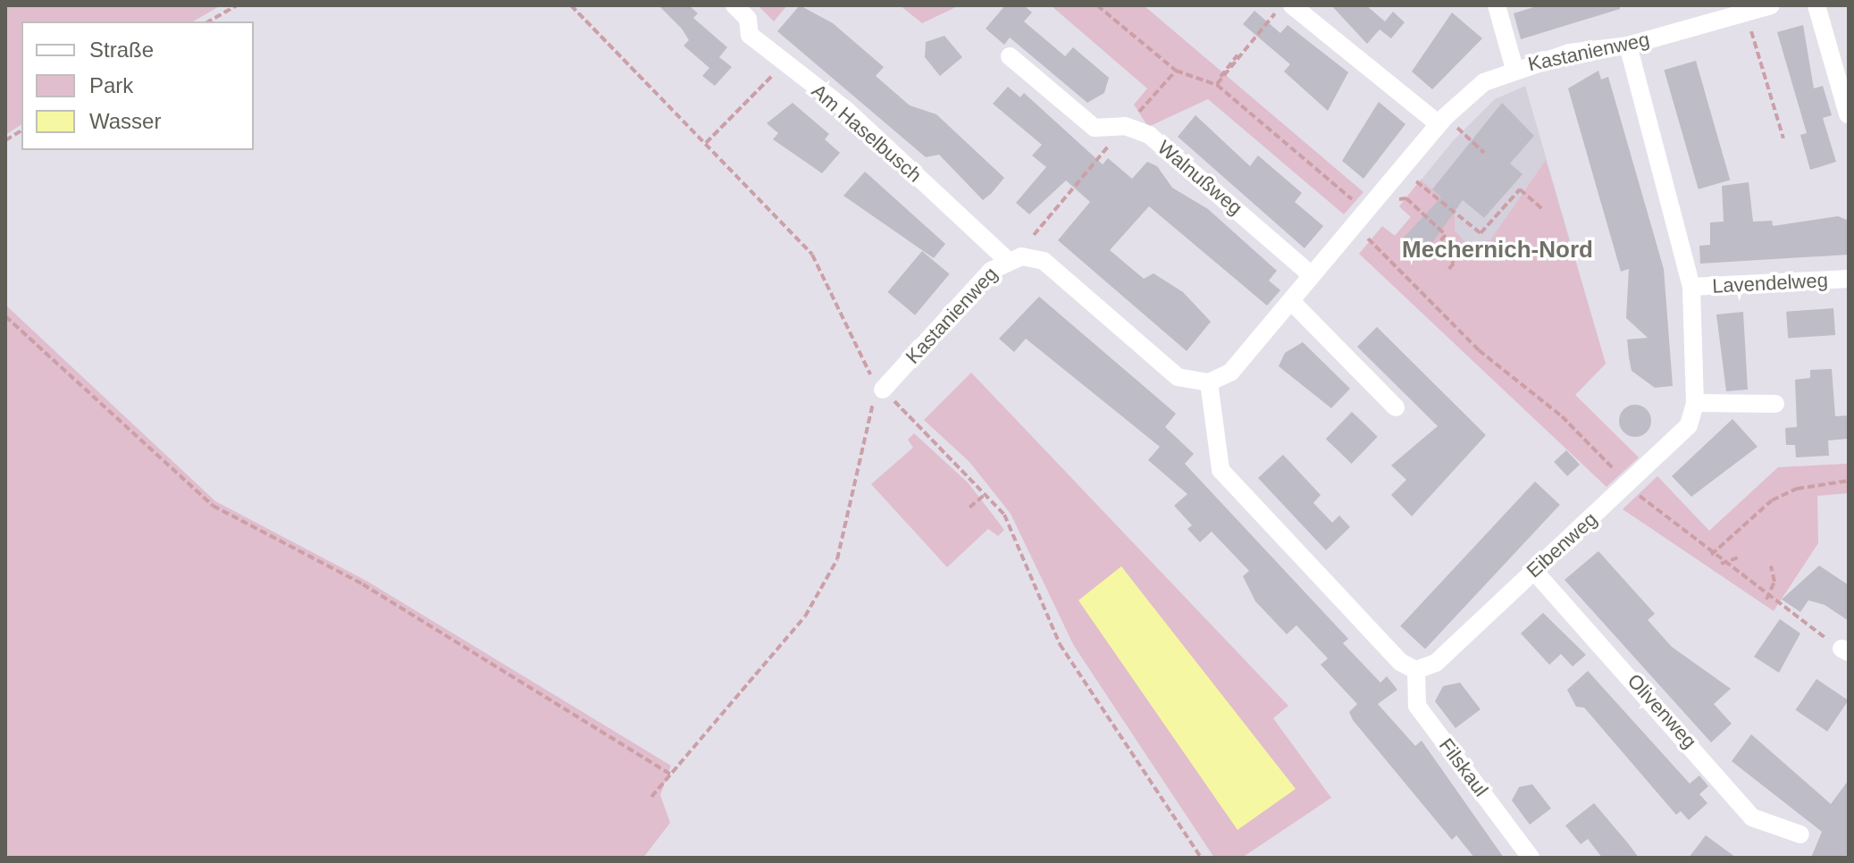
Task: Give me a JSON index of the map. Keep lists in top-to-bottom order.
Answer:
{
  "streets": {
    "street": [
      "Kastanienweg",
      "Am Haselbusch",
      "Walnußweg",
      "Lavendelweg",
      "Eibenweg",
      "Olivenweg",
      "Filskaul"
    ]
  },
  "crossings": [
    ["Kastanienweg", "Am Haselbusch"],
    ["Kastanienweg", "Walnußweg"],
    ["Kastanienweg", "Eibenweg"],
    ["Lavendelweg", "Eibenweg"],
    ["Eibenweg", "Olivenweg"],
    ["Eibenweg", "Filskaul"]
  ],
  "districts": ["Mechernich-Nord"],
  "legend": ["Straße", "Park", "Wasser"]
}
